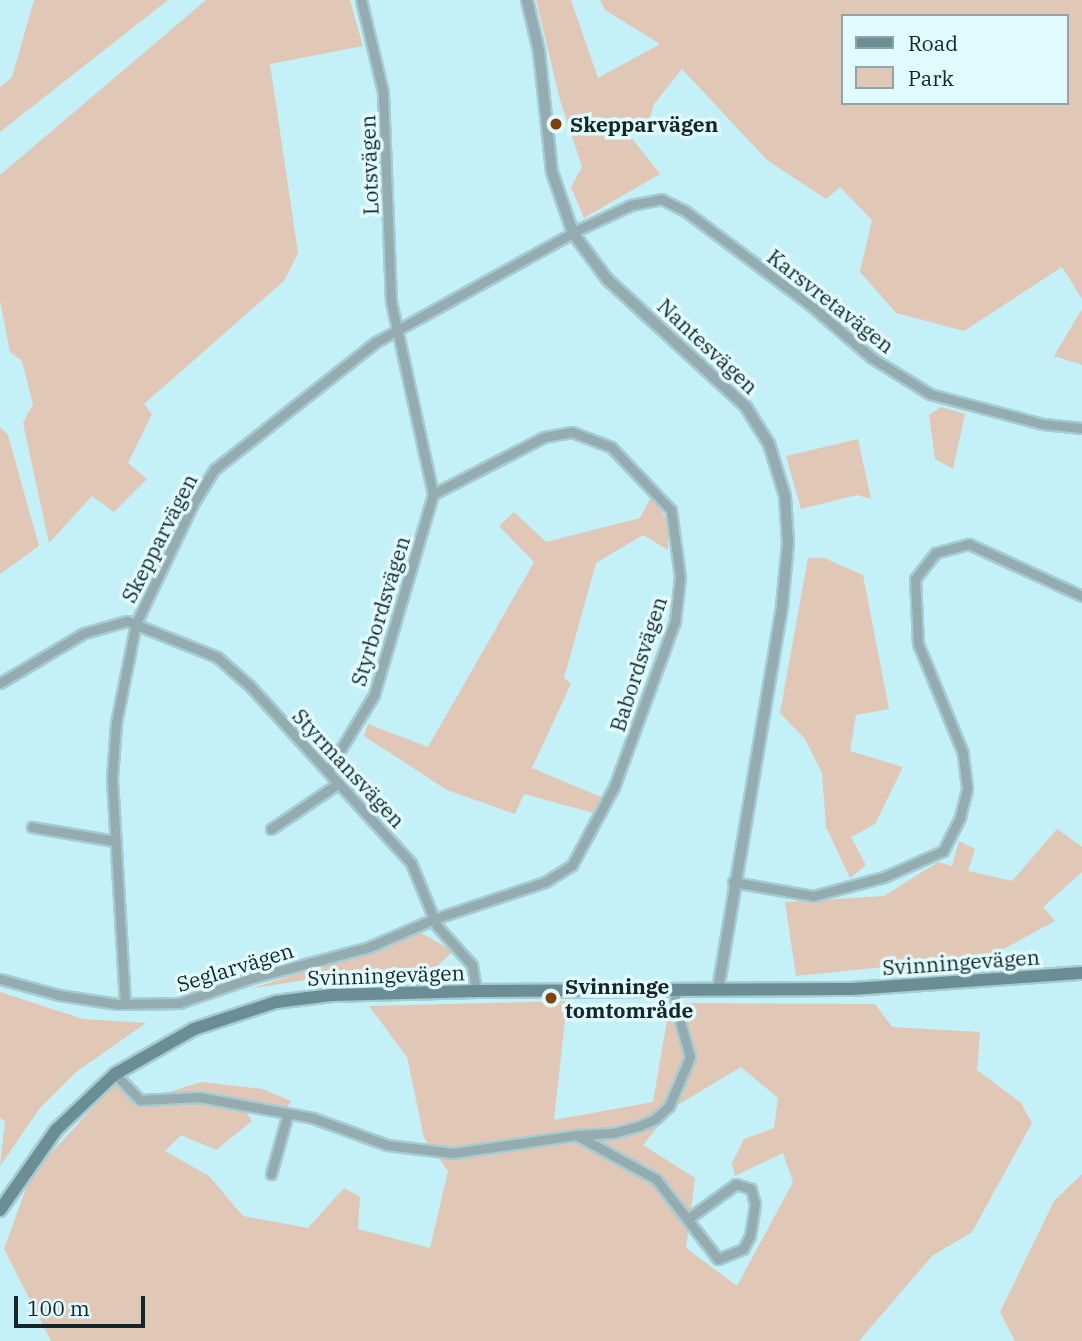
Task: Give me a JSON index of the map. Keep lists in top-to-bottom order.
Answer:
{
  "streets": {
    "main road": ["Svinningevägen"],
    "street": [
      "Lotsvägen",
      "Karsvretavägen",
      "Nantesvägen",
      "Skepparvägen",
      "Styrbordsvägen",
      "Babordsvägen",
      "Styrmansvägen",
      "Seglarvägen"
    ]
  },
  "crossings": [
    ["Lotsvägen", "Skepparvägen"],
    ["Lotsvägen", "Styrbordsvägen"],
    ["Lotsvägen", "Babordsvägen"],
    ["Karsvretavägen", "Nantesvägen"],
    ["Karsvretavägen", "Skepparvägen"],
    ["Nantesvägen", "Skepparvägen"],
    ["Nantesvägen", "Svinningevägen"],
    ["Skepparvägen", "Styrmansvägen"],
    ["Skepparvägen", "Seglarvägen"],
    ["Styrbordsvägen", "Babordsvägen"],
    ["Styrbordsvägen", "Styrmansvägen"],
    ["Babordsvägen", "Styrmansvägen"],
    ["Babordsvägen", "Seglarvägen"],
    ["Styrmansvägen", "Svinningevägen"],
    ["Styrmansvägen", "Seglarvägen"]
  ],
  "places": ["Skepparvägen", "Svinninge tomtområde"],
  "legend": ["Road", "Park"],
  "scale_bar": "100 m"
}
